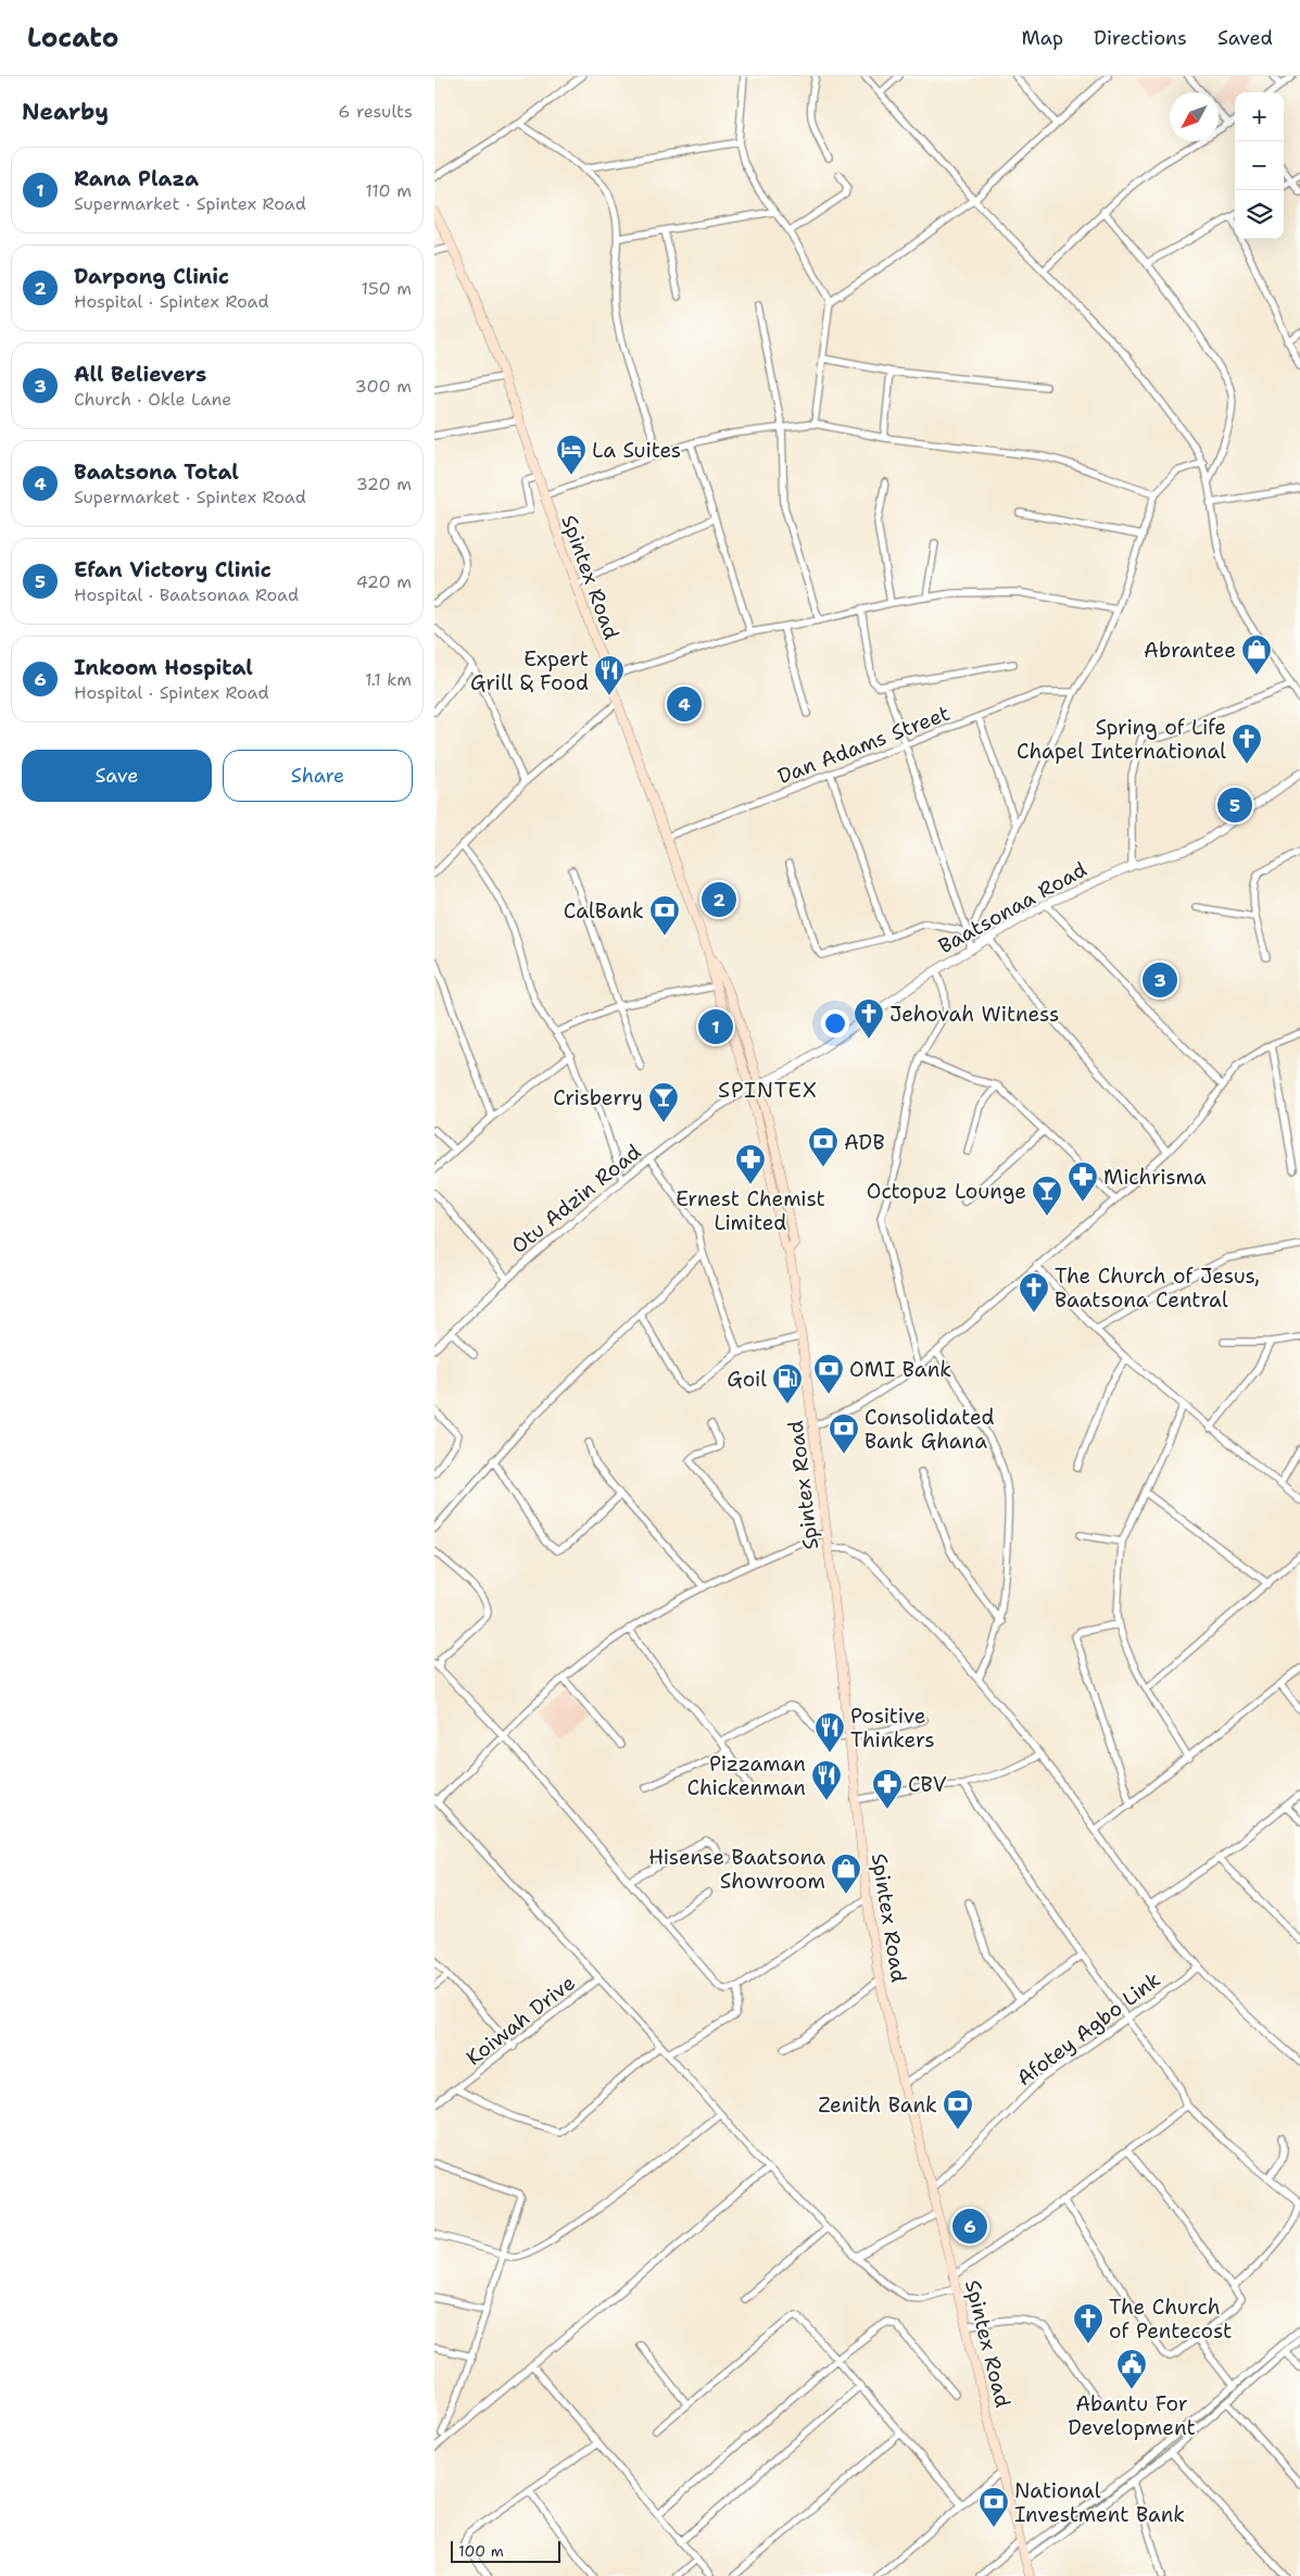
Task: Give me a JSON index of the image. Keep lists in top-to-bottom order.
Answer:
{
  "streets": {
    "main road": ["Spintex Road"],
    "street": [
      "Dan Adams Street",
      "Baatsonaa Road",
      "Otu Adzin Road",
      "Koiwah Drive",
      "Afotey Agbo Link"
    ]
  },
  "crossings": [
    ["Spintex Road", "Dan Adams Street"],
    ["Spintex Road", "Baatsonaa Road"],
    ["Spintex Road", "Otu Adzin Road"],
    ["Spintex Road", "Afotey Agbo Link"],
    ["Baatsonaa Road", "Otu Adzin Road"]
  ],
  "districts": ["SPINTEX"],
  "places": {
    "hotel": ["La Suites"],
    "shop": ["Abrantee", "Hisense Baatsona Showroom"],
    "restaurant": ["Expert Grill & Food", "Positive Thinkers", "Pizzaman Chickenman"],
    "church": [
      "Spring of Life Chapel International",
      "Jehovah Witness",
      "The Church of Jesus, Baatsona Central",
      "The Church of Pentecost"
    ],
    "bank": [
      "CalBank",
      "ADB",
      "OMI Bank",
      "Consolidated Bank Ghana",
      "Zenith Bank",
      "National Investment Bank"
    ],
    "bar": ["Crisberry", "Octopuz Lounge"],
    "pharmacy": ["Ernest Chemist Limited", "Michrisma", "CBV"],
    "fuel station": ["Goil"],
    "public building": ["Abantu For Development"]
  },
  "scale_bar": "100 m",
  "north": "bottom left",
  "page": {
    "header": "Locato",
    "nav": ["Map", "Directions", "Saved"],
    "heading": ["Nearby", "6 results"],
    "map_buttons": ["+", "−"],
    "list": [
      {
        "mark": "1",
        "name": "Rana Plaza",
        "note": "Supermarket · Spintex Road",
        "value": "110 m"
      },
      {
        "mark": "2",
        "name": "Darpong Clinic",
        "note": "Hospital · Spintex Road",
        "value": "150 m"
      },
      {
        "mark": "3",
        "name": "All Believers",
        "note": "Church · Okle Lane",
        "value": "300 m"
      },
      {
        "mark": "4",
        "name": "Baatsona Total",
        "note": "Supermarket · Spintex Road",
        "value": "320 m"
      },
      {
        "mark": "5",
        "name": "Efan Victory Clinic",
        "note": "Hospital · Baatsonaa Road",
        "value": "420 m"
      },
      {
        "mark": "6",
        "name": "Inkoom Hospital",
        "note": "Hospital · Spintex Road",
        "value": "1.1 km"
      }
    ],
    "pins": [
      "4",
      "5",
      "2",
      "3",
      "1",
      "6"
    ],
    "buttons": ["Save", "Share"],
    "scale": "100 m"
  }
}
